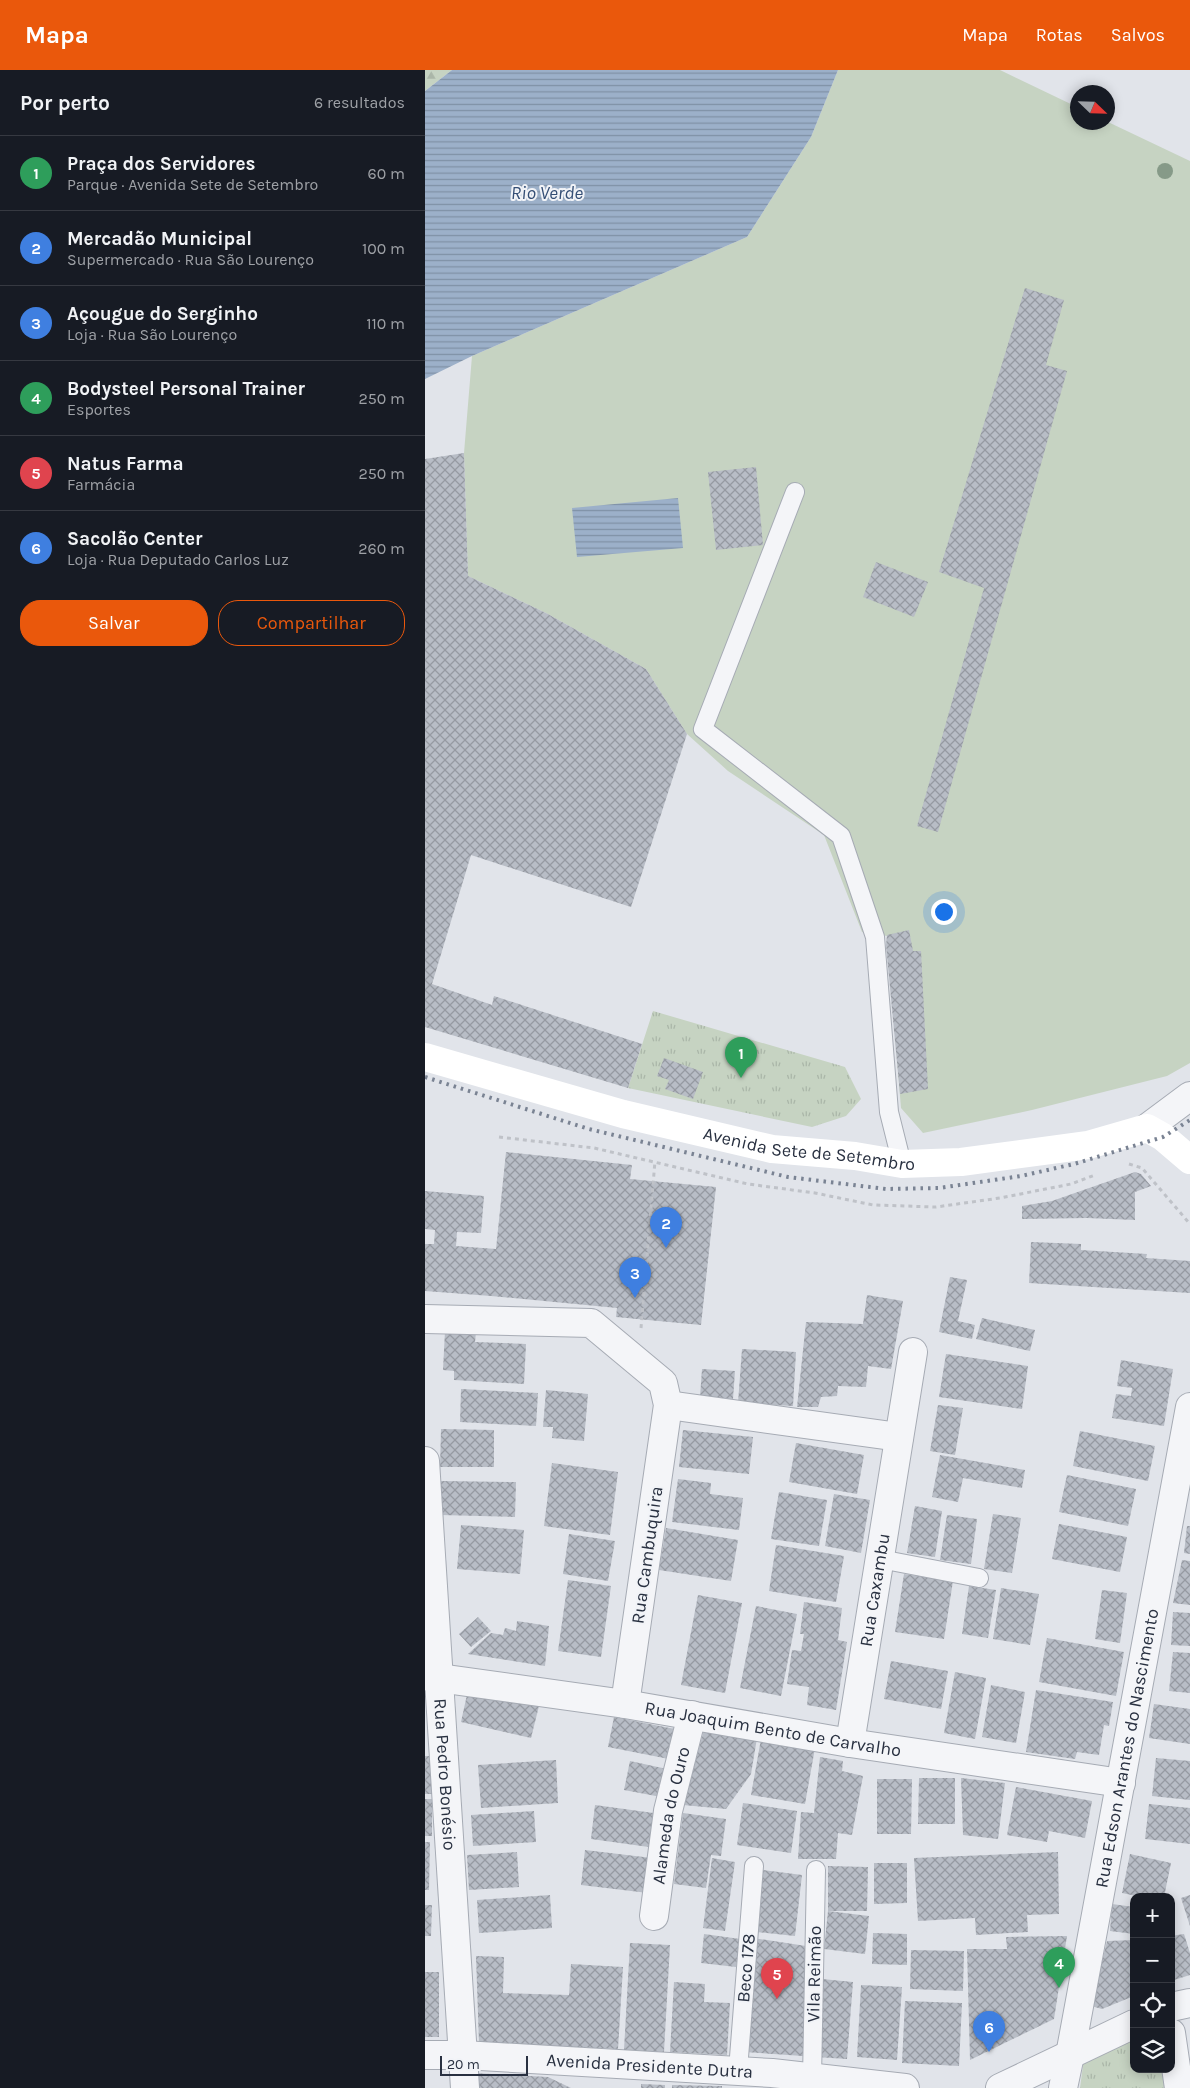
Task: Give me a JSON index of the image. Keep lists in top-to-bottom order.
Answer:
{
  "streets": {
    "main road": ["Avenida Sete de Setembro"],
    "street": [
      "Rua Cambuquira",
      "Rua Caxambu",
      "Rua Joaquim Bento de Carvalho",
      "Rua Edson Arantes do Nascimento",
      "Rua Pedro Bonésio",
      "Alameda do Ouro",
      "Avenida Presidente Dutra"
    ],
    "lane": ["Beco 178", "Vila Reimão"]
  },
  "crossings": [
    ["Rua Cambuquira", "Rua Joaquim Bento de Carvalho"],
    ["Rua Caxambu", "Rua Joaquim Bento de Carvalho"],
    ["Rua Joaquim Bento de Carvalho", "Rua Edson Arantes do Nascimento"],
    ["Rua Joaquim Bento de Carvalho", "Rua Pedro Bonésio"],
    ["Rua Joaquim Bento de Carvalho", "Alameda do Ouro"],
    ["Rua Pedro Bonésio", "Avenida Presidente Dutra"],
    ["Beco 178", "Avenida Presidente Dutra"],
    ["Vila Reimão", "Avenida Presidente Dutra"]
  ],
  "water": ["Rio Verde"],
  "scale_bar": "20 m",
  "north": "bottom right",
  "page": {
    "header": "Mapa",
    "nav": ["Mapa", "Rotas", "Salvos"],
    "heading": ["Por perto", "6 resultados"],
    "list": [
      {
        "mark": "1",
        "name": "Praça dos Servidores",
        "note": "Parque · Avenida Sete de Setembro",
        "value": "60 m"
      },
      {
        "mark": "2",
        "name": "Mercadão Municipal",
        "note": "Supermercado · Rua São Lourenço",
        "value": "100 m"
      },
      {
        "mark": "3",
        "name": "Açougue do Serginho",
        "note": "Loja · Rua São Lourenço",
        "value": "110 m"
      },
      {
        "mark": "4",
        "name": "Bodysteel Personal Trainer",
        "note": "Esportes",
        "value": "250 m"
      },
      {
        "mark": "5",
        "name": "Natus Farma",
        "note": "Farmácia",
        "value": "250 m"
      },
      {
        "mark": "6",
        "name": "Sacolão Center",
        "note": "Loja · Rua Deputado Carlos Luz",
        "value": "260 m"
      }
    ],
    "buttons": ["Salvar", "Compartilhar"],
    "pins": [
      "1",
      "2",
      "3",
      "4",
      "5",
      "6"
    ],
    "map_buttons": ["+", "−"],
    "scale": "20 m"
  }
}
